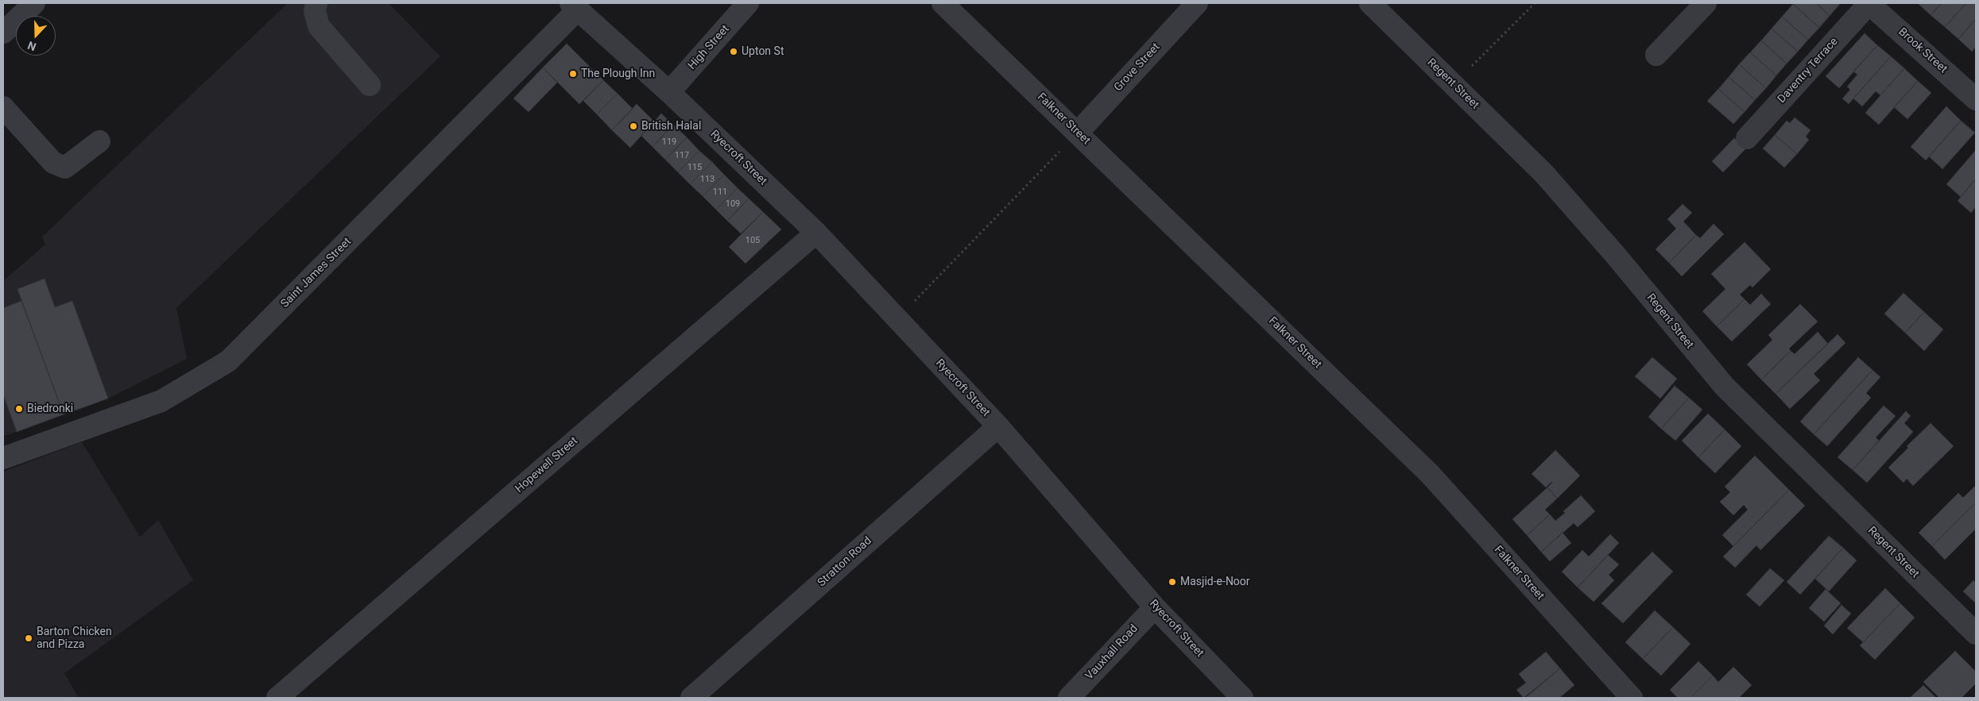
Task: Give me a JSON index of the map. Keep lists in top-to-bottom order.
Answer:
{
  "streets": {
    "street": [
      "High Street",
      "Brook Street",
      "Grove Street",
      "Daventry Terrace",
      "Regent Street",
      "Falkner Street",
      "Ryecroft Street",
      "Saint James Street",
      "Hopewell Street",
      "Stratton Road",
      "Vauxhall Road"
    ]
  },
  "crossings": [
    ["High Street", "Ryecroft Street"],
    ["Brook Street", "Daventry Terrace"],
    ["Grove Street", "Falkner Street"],
    ["Ryecroft Street", "Saint James Street"],
    ["Ryecroft Street", "Hopewell Street"],
    ["Ryecroft Street", "Stratton Road"],
    ["Ryecroft Street", "Vauxhall Road"]
  ],
  "places": [
    "Upton St",
    "The Plough Inn",
    "British Halal",
    "Biedronki",
    "Masjid-e-Noor",
    "Barton Chicken and Pizza"
  ],
  "house_numbers": [
    "119",
    "117",
    "115",
    "113",
    "111",
    "109",
    "105"
  ],
  "north": "bottom"
}
